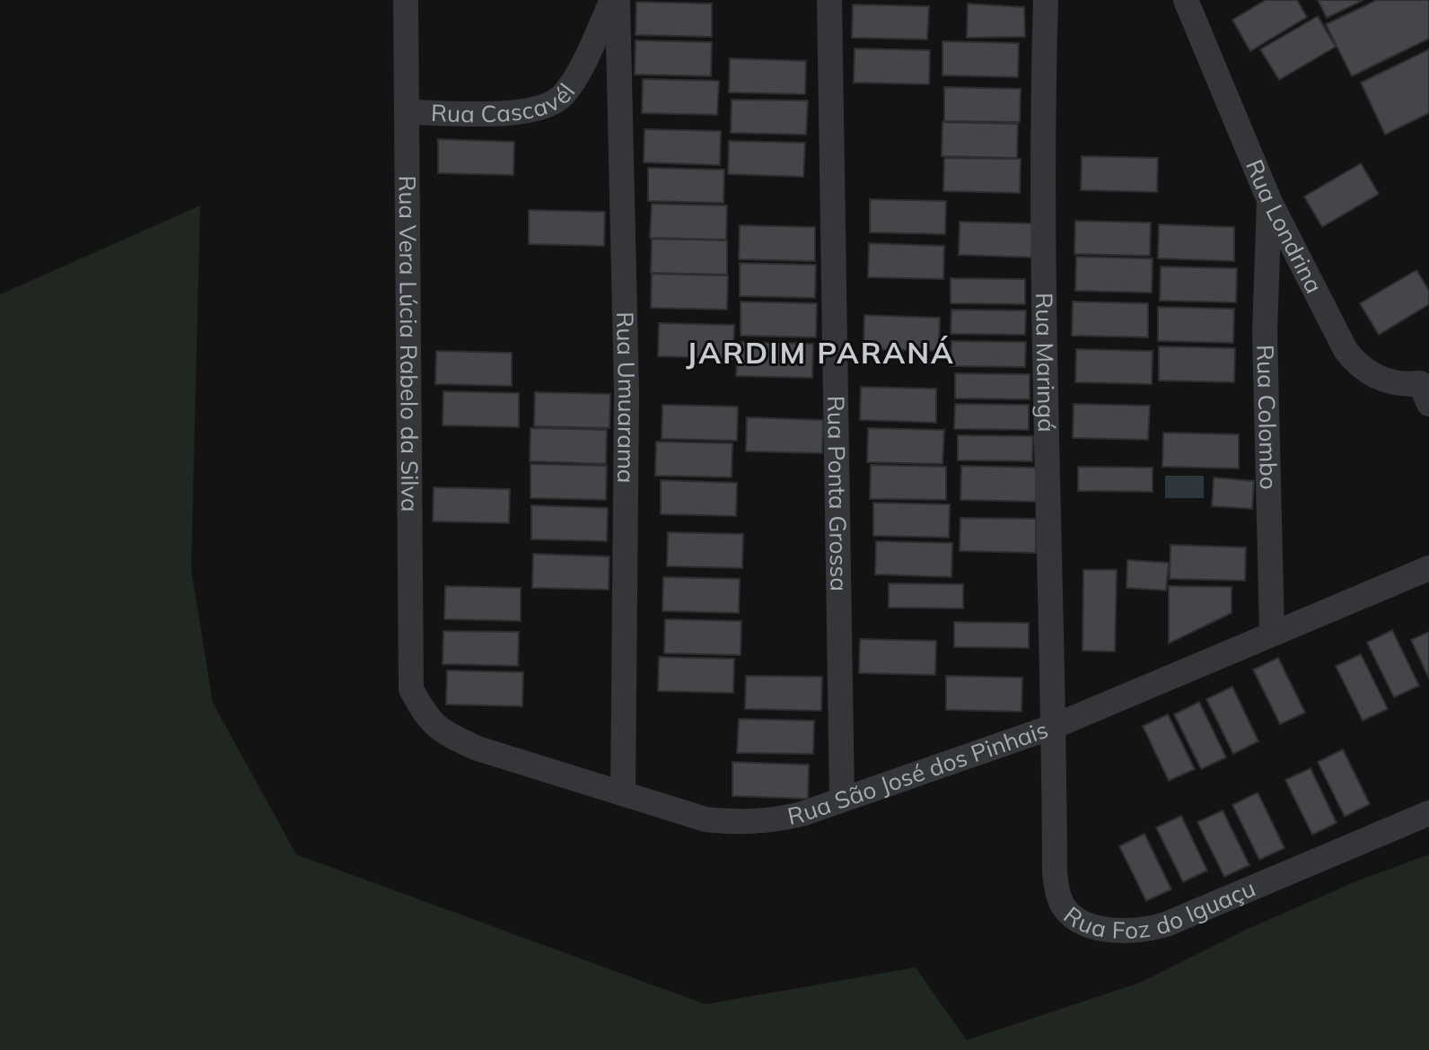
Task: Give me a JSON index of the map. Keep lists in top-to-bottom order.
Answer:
{
  "streets": {
    "street": [
      "Rua Cascavél",
      "Rua Londrina",
      "Rua Vera Lúcia Rabelo da Silva",
      "Rua Maringá",
      "Rua Umuarama",
      "Rua Colombo",
      "Rua Ponta Grossa",
      "Rua São José dos Pinhais",
      "Rua Foz do Iguaçu"
    ]
  },
  "crossings": [
    ["Rua Cascavél", "Rua Vera Lúcia Rabelo da Silva"],
    ["Rua Londrina", "Rua Colombo"],
    ["Rua Vera Lúcia Rabelo da Silva", "Rua São José dos Pinhais"],
    ["Rua Maringá", "Rua São José dos Pinhais"],
    ["Rua Maringá", "Rua Foz do Iguaçu"],
    ["Rua Umuarama", "Rua São José dos Pinhais"],
    ["Rua Colombo", "Rua São José dos Pinhais"],
    ["Rua Ponta Grossa", "Rua São José dos Pinhais"],
    ["Rua São José dos Pinhais", "Rua Foz do Iguaçu"]
  ],
  "districts": ["JARDIM PARANÁ"]
}
